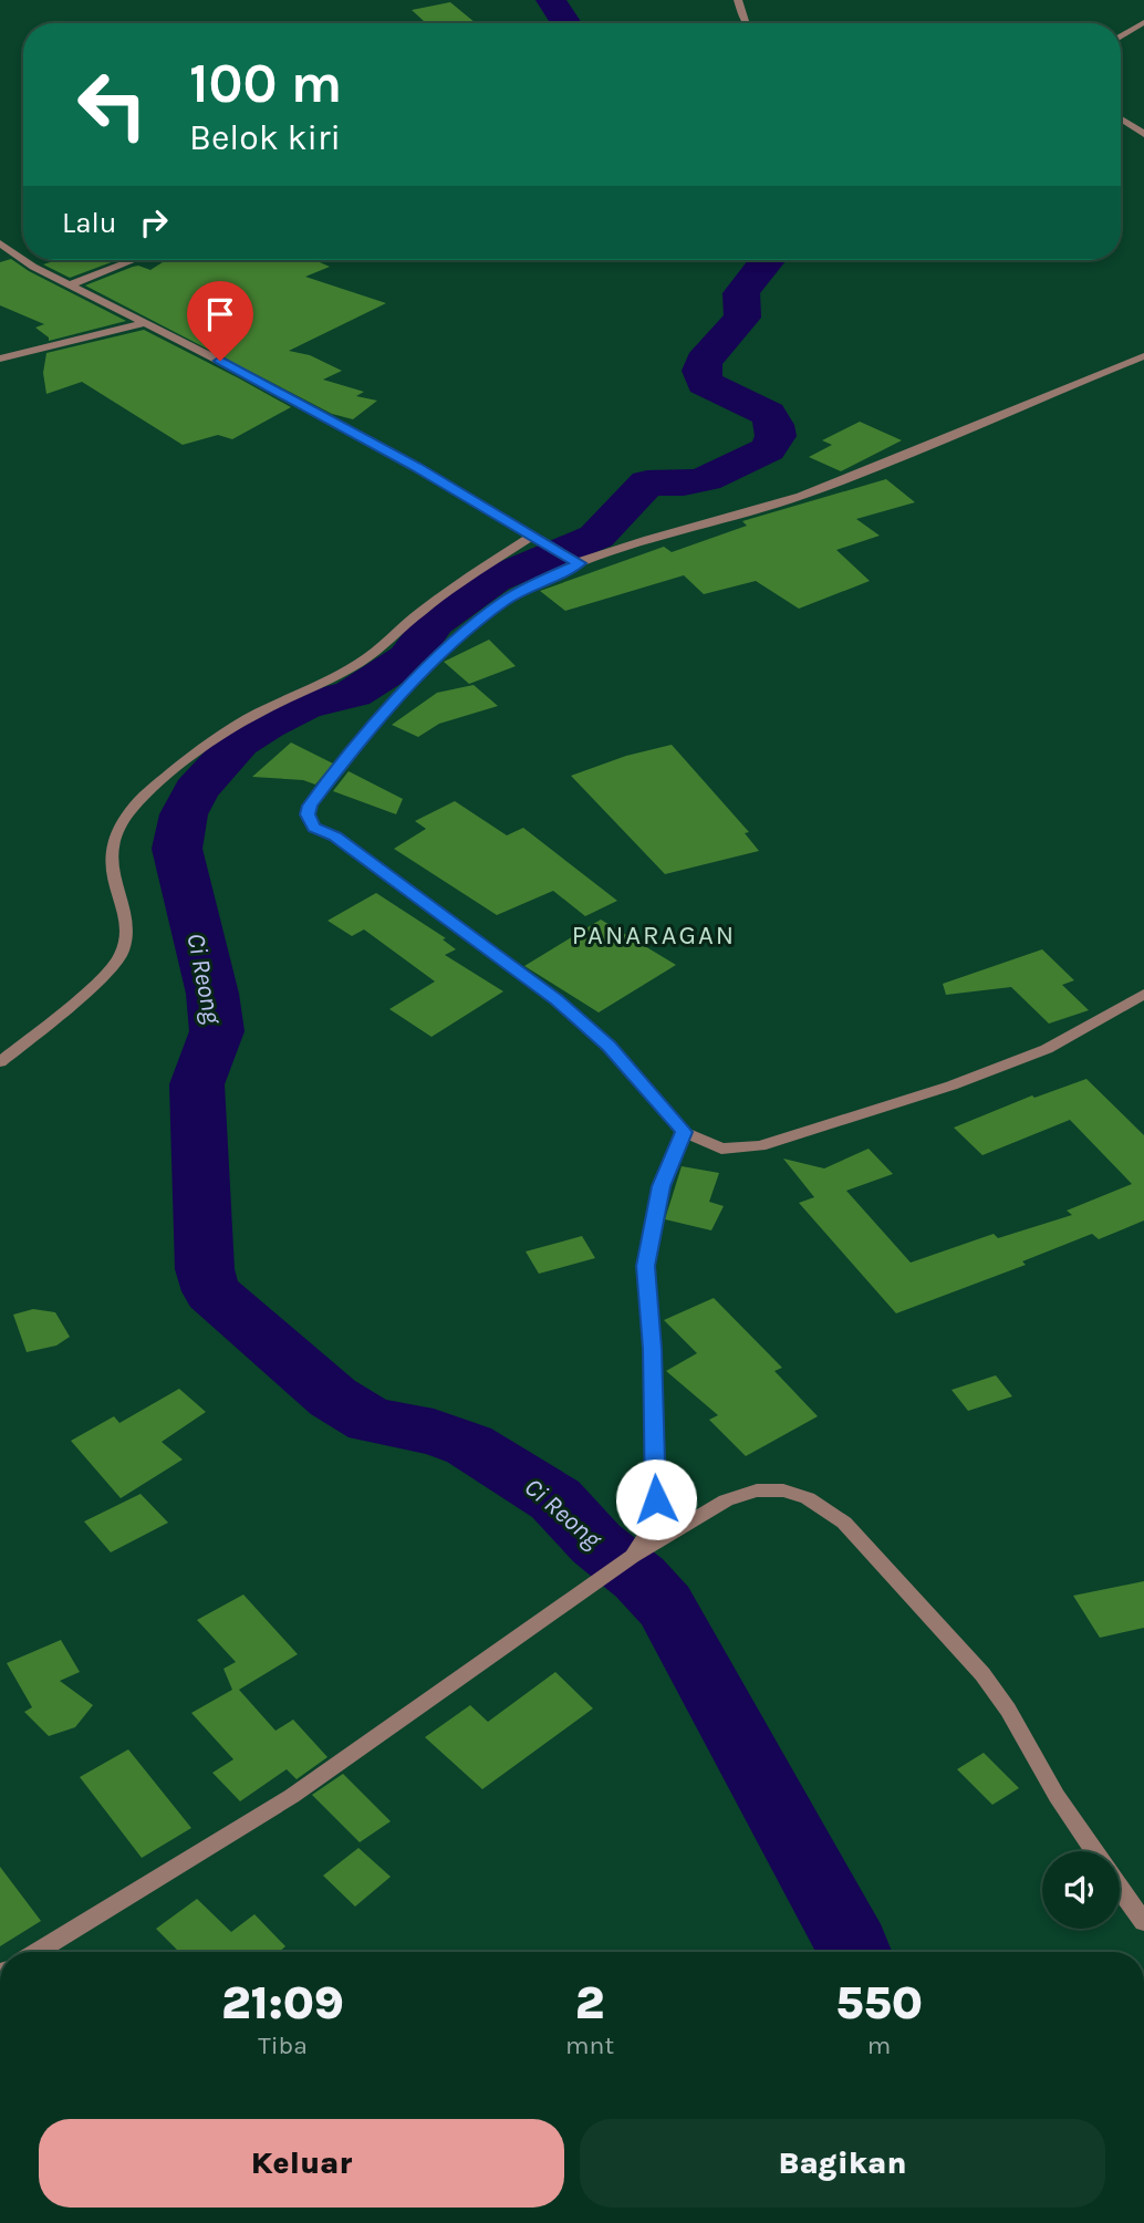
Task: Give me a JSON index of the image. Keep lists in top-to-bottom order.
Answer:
{
  "districts": ["PANARAGAN"],
  "water": ["Ci Reong"],
  "page": {
    "turn": ["100 m", "Belok kiri"],
    "then": "Lalu",
    "eta": [
      "21:09",
      "Tiba",
      "2",
      "mnt",
      "550",
      "m"
    ],
    "buttons": ["Keluar", "Bagikan"]
  }
}
